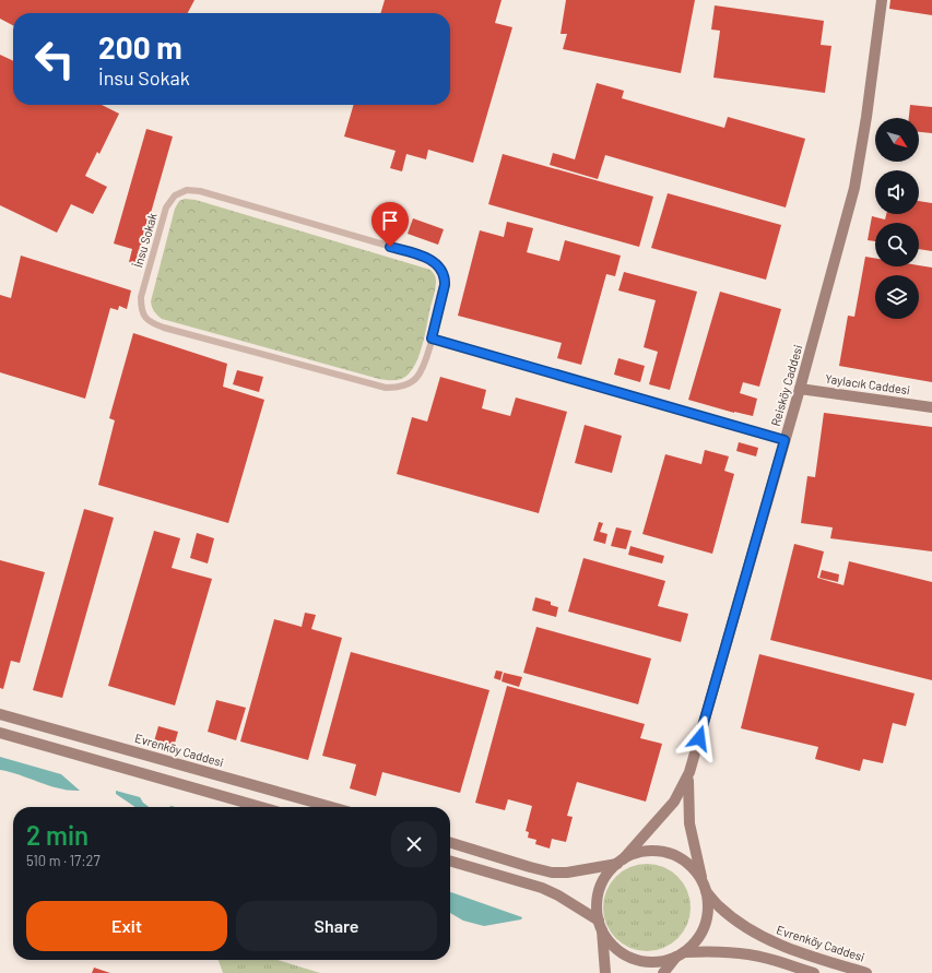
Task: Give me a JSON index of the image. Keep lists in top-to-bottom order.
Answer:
{
  "streets": {
    "main road": ["Yaylacık Caddesi", "Reisköy Caddesi", "Evrenköy Caddesi"],
    "lane": ["İnsu Sokak"]
  },
  "crossings": [
    ["Yaylacık Caddesi", "Reisköy Caddesi"],
    ["Reisköy Caddesi", "Evrenköy Caddesi"]
  ],
  "north": "bottom right",
  "page": {
    "turn": ["200 m", "İnsu Sokak"],
    "heading": ["2 min", "510 m · 17:27"],
    "buttons": ["Exit", "Share"]
  }
}
